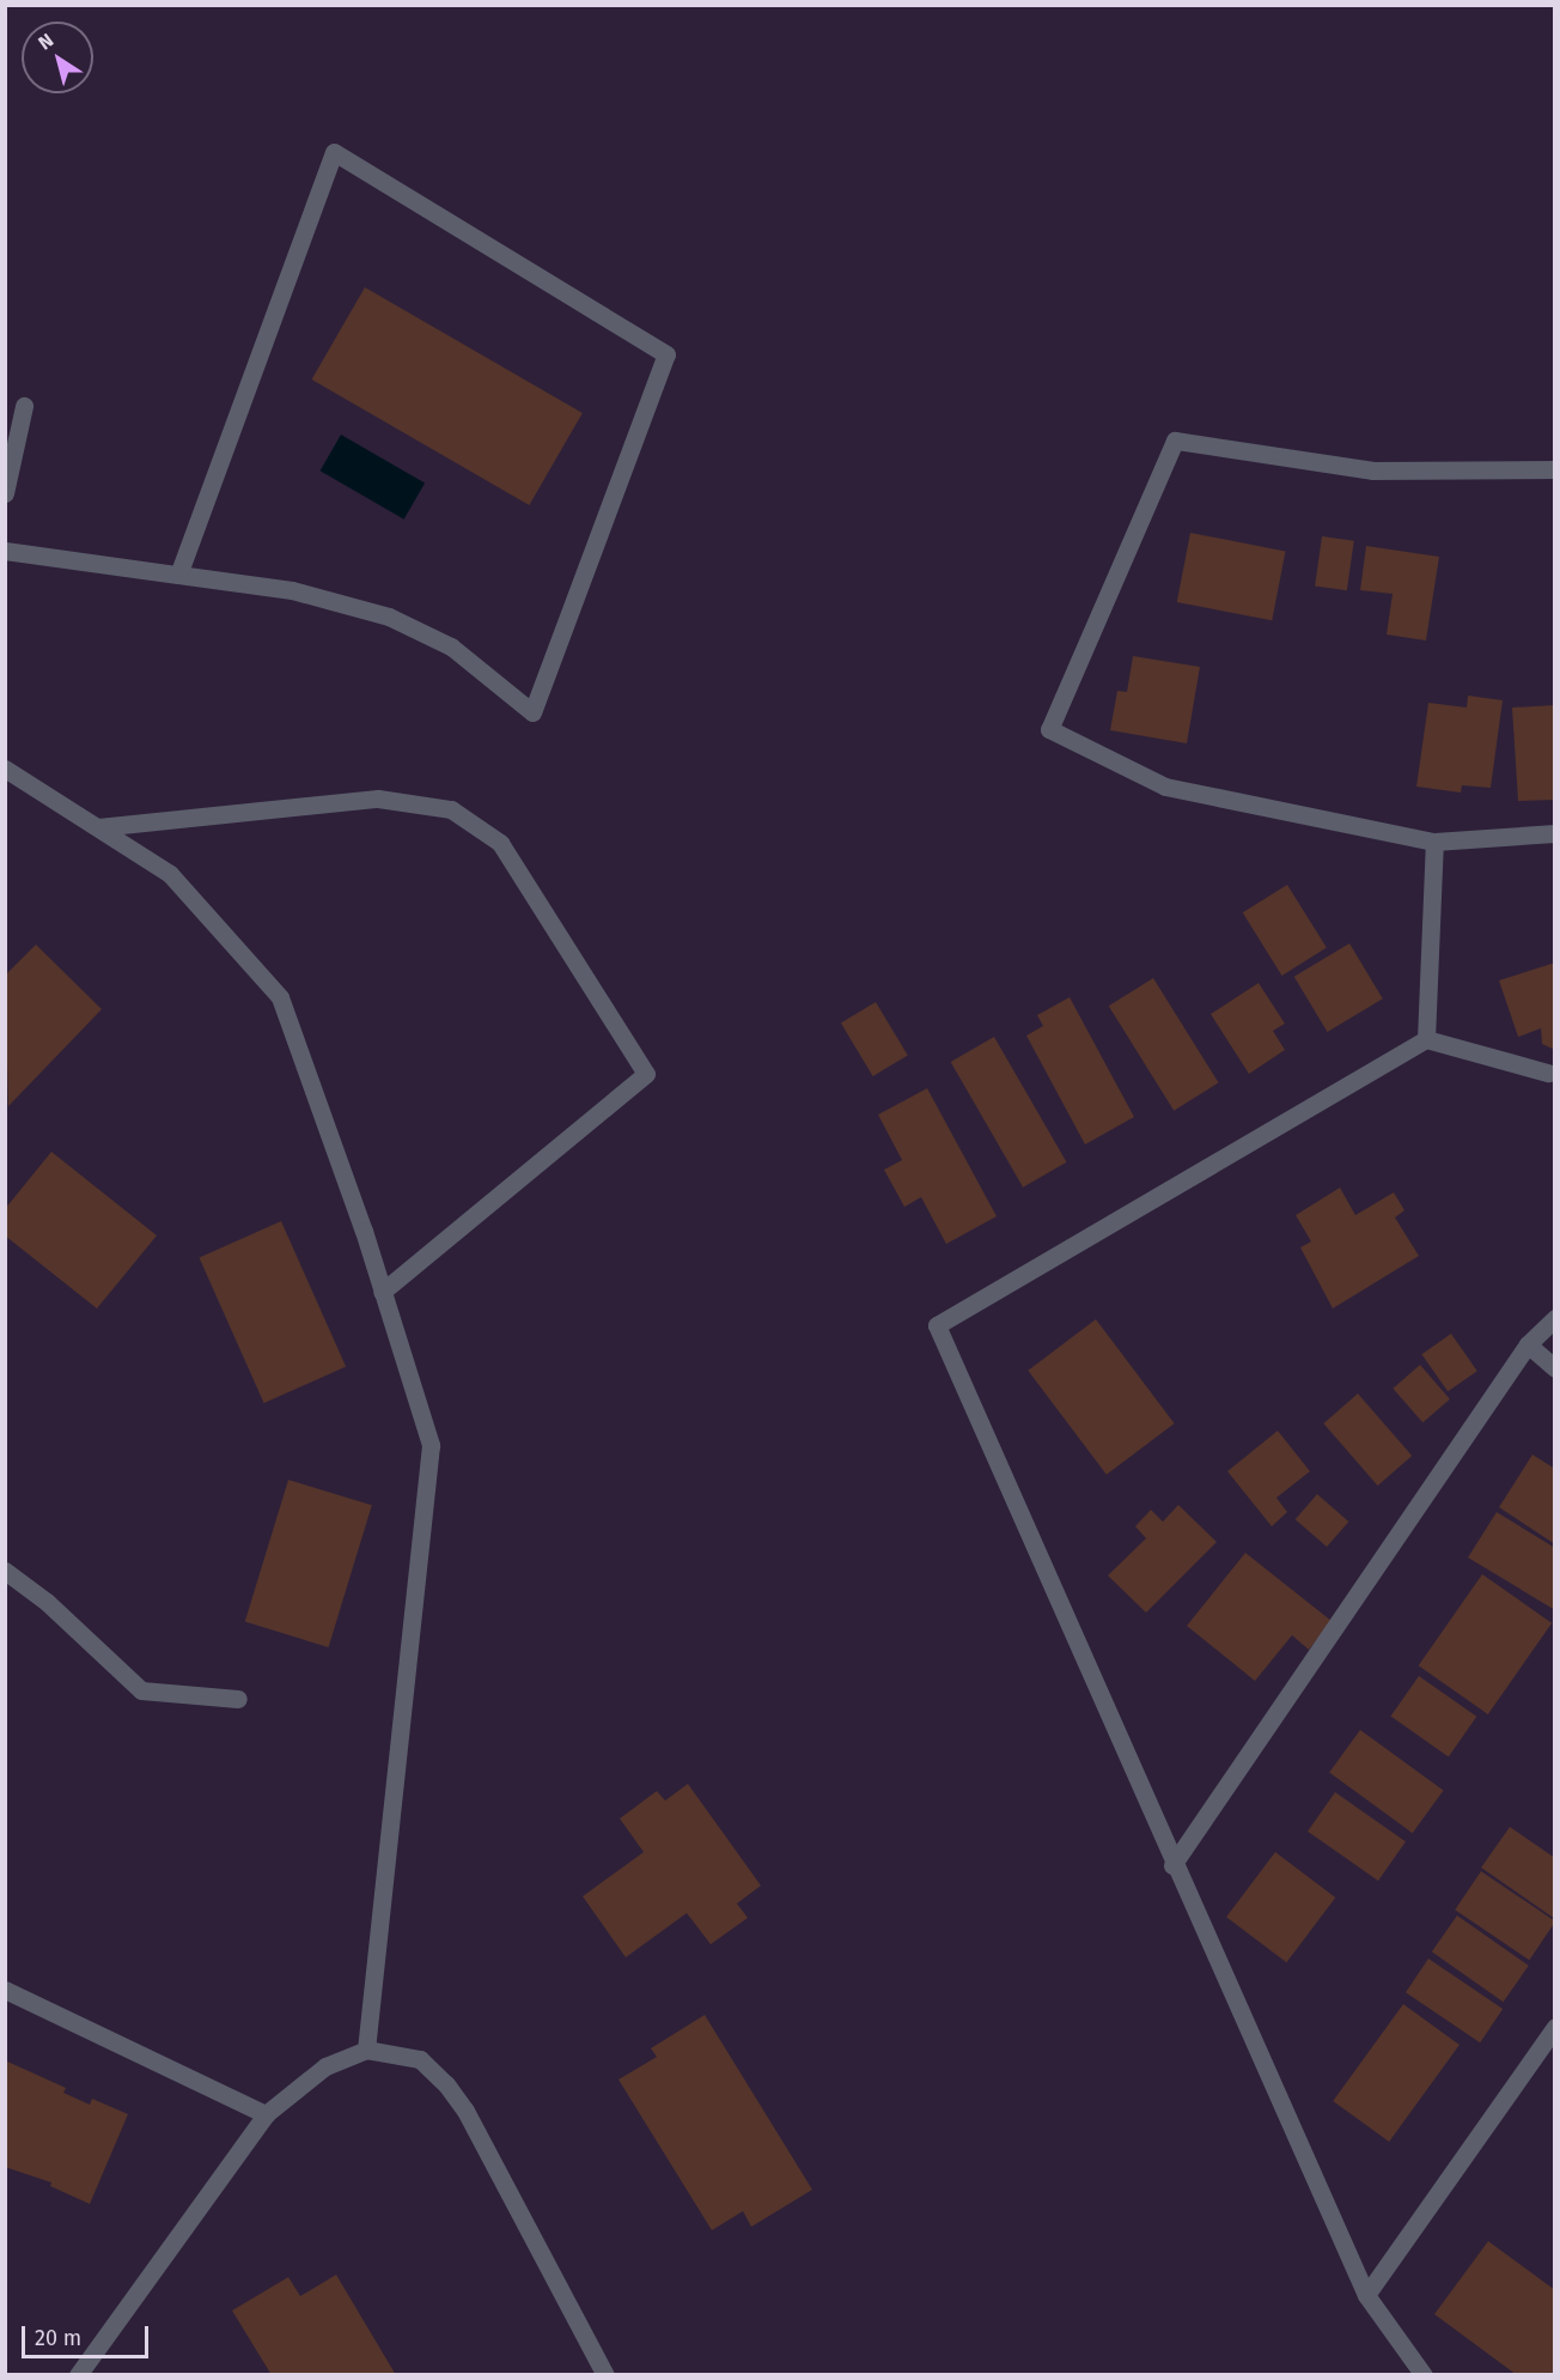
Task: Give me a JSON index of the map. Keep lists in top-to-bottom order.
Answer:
{
  "scale_bar": "20 m",
  "north": "top left"
}
